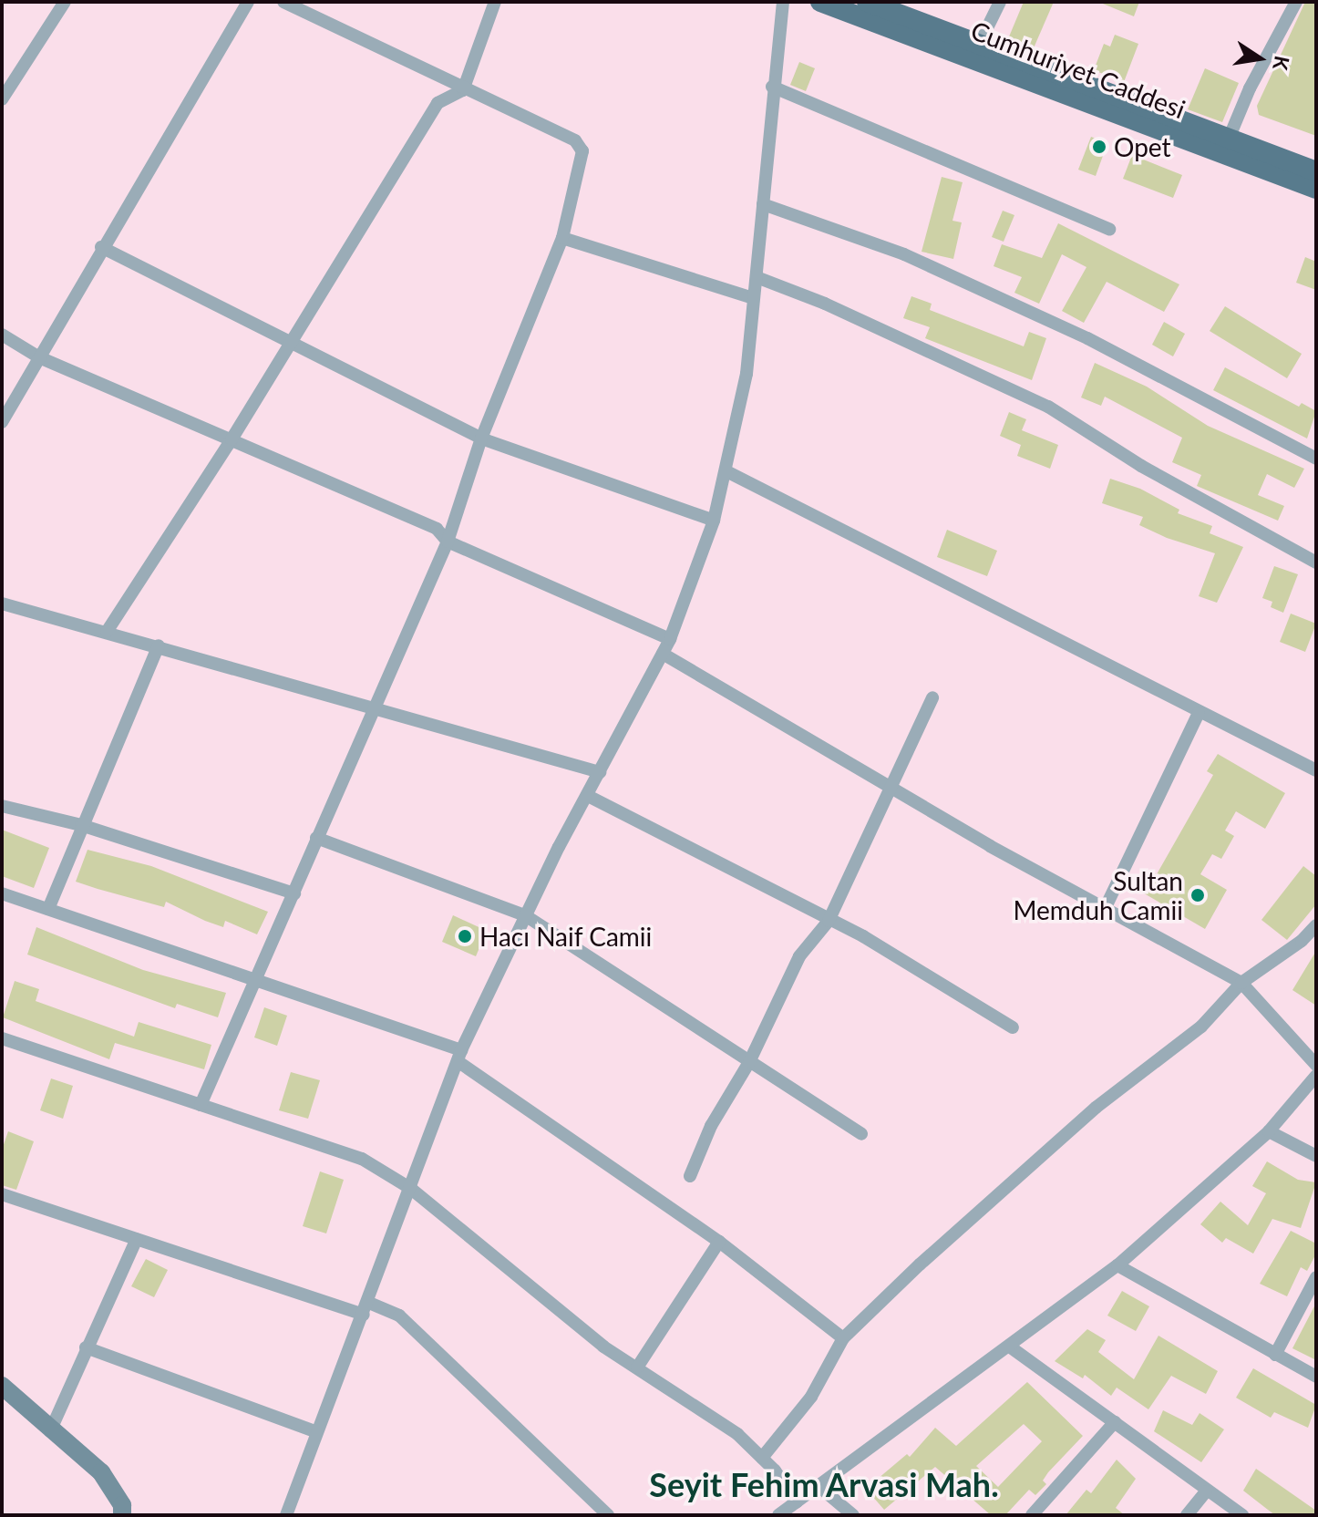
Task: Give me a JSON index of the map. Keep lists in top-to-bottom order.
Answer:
{
  "streets": {
    "main road": ["Cumhuriyet Caddesi"]
  },
  "districts": ["Seyit Fehim Arvasi Mah."],
  "places": ["Opet", "Sultan Memduh Camii", "Hacı Naif Camii"],
  "north": "right"
}
